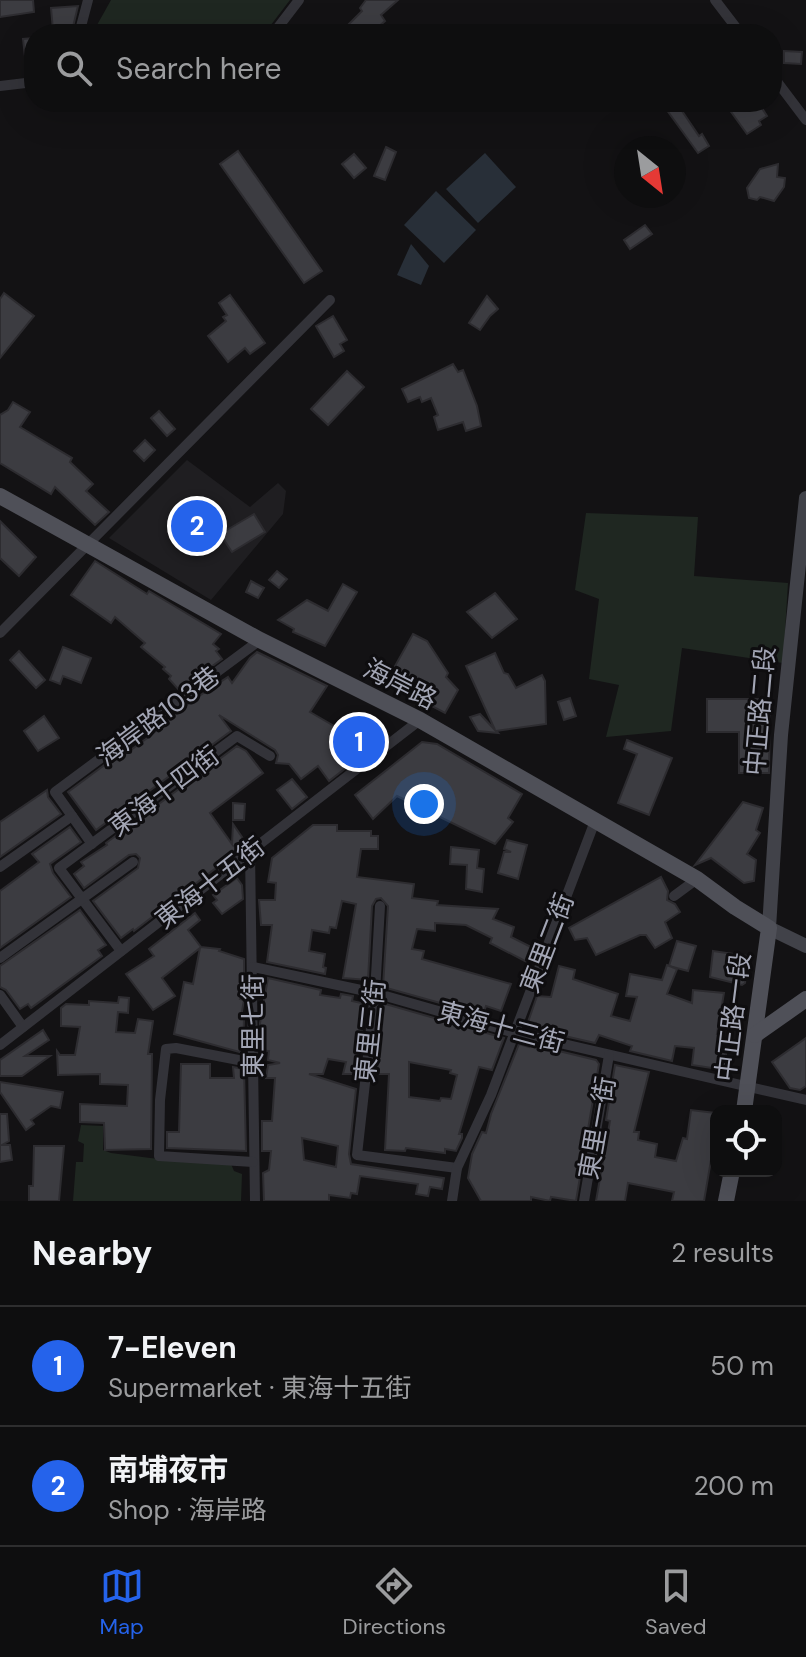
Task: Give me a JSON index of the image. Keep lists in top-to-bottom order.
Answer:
{
  "streets": {
    "main road": ["海岸路", "中正路一段"],
    "street": [
      "中正路二段",
      "海岸路103巷",
      "東海十四街",
      "東海十五街",
      "東里二街",
      "東里七街",
      "東海十三街",
      "東里三街",
      "東里一街"
    ]
  },
  "crossings": [
    ["海岸路", "中正路二段"],
    ["海岸路", "海岸路103巷"],
    ["海岸路", "東海十五街"],
    ["海岸路", "東里二街"],
    ["海岸路", "中正路一段"],
    ["中正路二段", "中正路一段"],
    ["海岸路103巷", "東海十四街"],
    ["東海十五街", "東里七街"],
    ["東里二街", "東海十三街"],
    ["東里二街", "東里三街"],
    ["中正路一段", "東海十三街"],
    ["東里七街", "東海十三街"],
    ["東海十三街", "東里三街"],
    ["東海十三街", "東里一街"]
  ],
  "north": "bottom right",
  "page": {
    "search": "Search here",
    "pins": ["2", "1"],
    "heading": ["Nearby", "2 results"],
    "list": [
      {
        "mark": "1",
        "name": "7-Eleven",
        "note": "Supermarket · 東海十五街",
        "value": "50 m"
      },
      {
        "mark": "2",
        "name": "南埔夜市",
        "note": "Shop · 海岸路",
        "value": "200 m"
      }
    ],
    "nav": ["Map", "Directions", "Saved"]
  }
}
